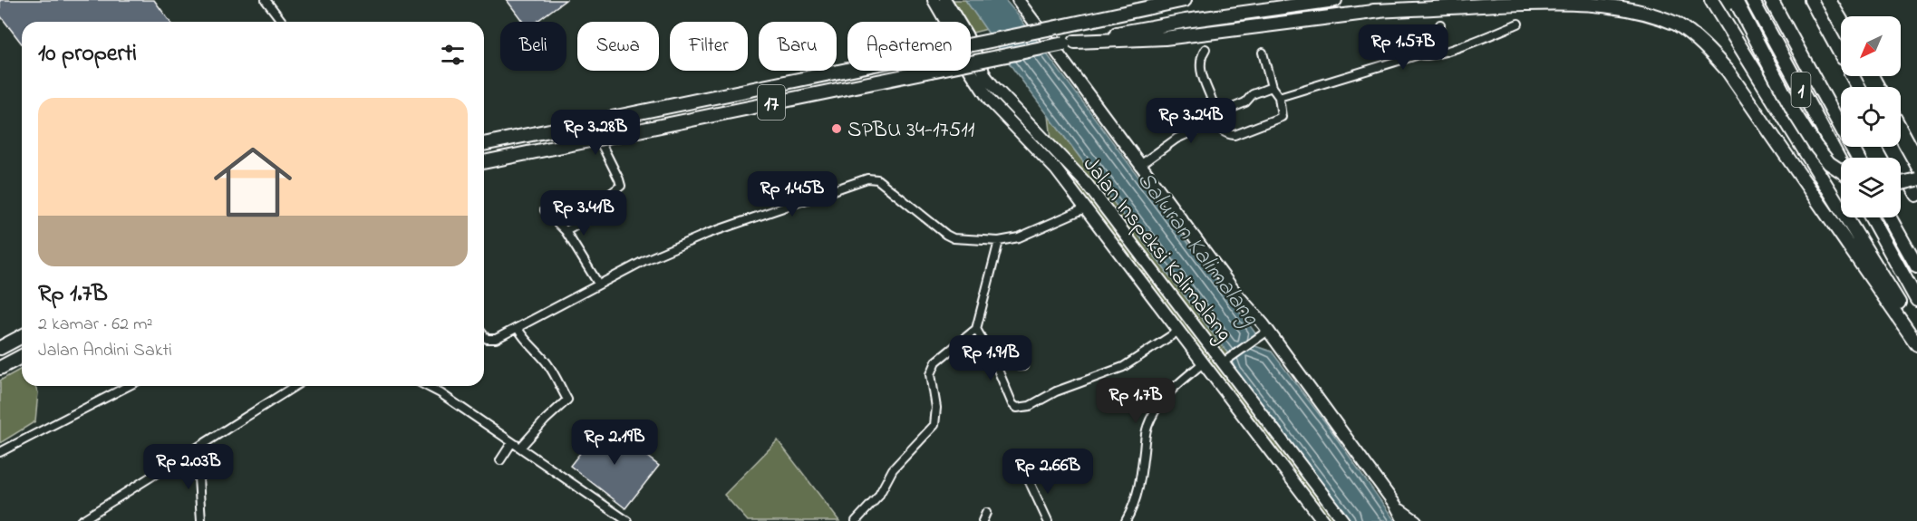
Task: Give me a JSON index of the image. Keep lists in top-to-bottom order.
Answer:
{
  "streets": {
    "highway": ["1", "17"],
    "main road": ["Jalan Inspeksi Kalimalang"]
  },
  "water": ["Saluran Kalimalang"],
  "places": ["SPBU 34-17511"],
  "north": "bottom left",
  "page": {
    "chip": [
      "Beli",
      "Sewa",
      "Filter",
      "Baru",
      "Apartemen"
    ],
    "heading": "10 properti",
    "price": [
      "Rp 1.57B",
      "Rp 3.24B",
      "Rp 3.28B",
      "Rp 1.45B",
      "Rp 3.41B",
      "Rp 1.91B",
      "Rp 1.7B",
      "Rp 2.19B",
      "Rp 2.03B",
      "Rp 2.66B"
    ],
    "list": [
      {
        "name": "Rp 1.7B",
        "note": "2 kamar · 62 m² · Jalan Andini Sakti"
      }
    ]
  }
}
